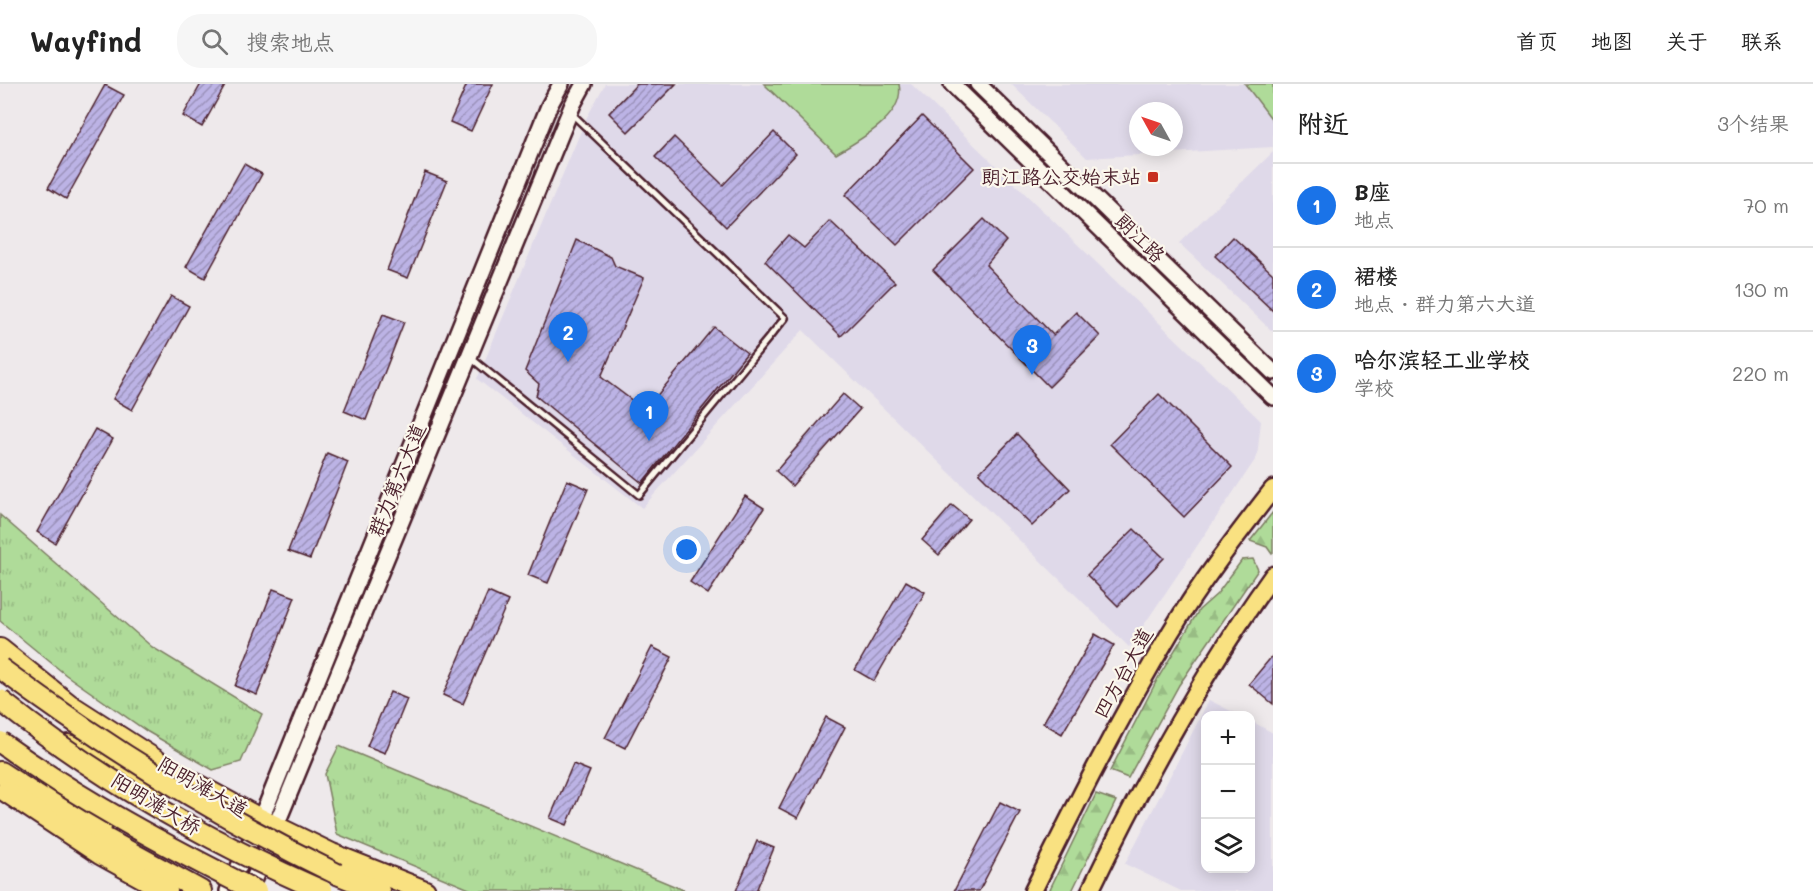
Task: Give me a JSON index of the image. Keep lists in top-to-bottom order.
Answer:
{
  "streets": {
    "highway": ["阳明滩大道", "阳明滩大桥"],
    "main road": ["朗江路", "群力第六大道", "四方台大道"]
  },
  "crossings": [
    ["群力第六大道", "阳明滩大道"]
  ],
  "places": {
    "transit": ["朗江路公交始末站"]
  },
  "north": "top left",
  "page": {
    "header": "Wayfind",
    "search": "搜索地点",
    "nav": [
      "首页",
      "地图",
      "关于",
      "联系"
    ],
    "heading": ["附近", "3个结果"],
    "list": [
      {
        "mark": "1",
        "name": "B座",
        "note": "地点",
        "value": "70 m"
      },
      {
        "mark": "2",
        "name": "裙楼",
        "note": "地点 · 群力第六大道",
        "value": "130 m"
      },
      {
        "mark": "3",
        "name": "哈尔滨轻工业学校",
        "note": "学校",
        "value": "220 m"
      }
    ],
    "pins": ["2", "3", "1"],
    "map_buttons": ["+", "−"]
  }
}
